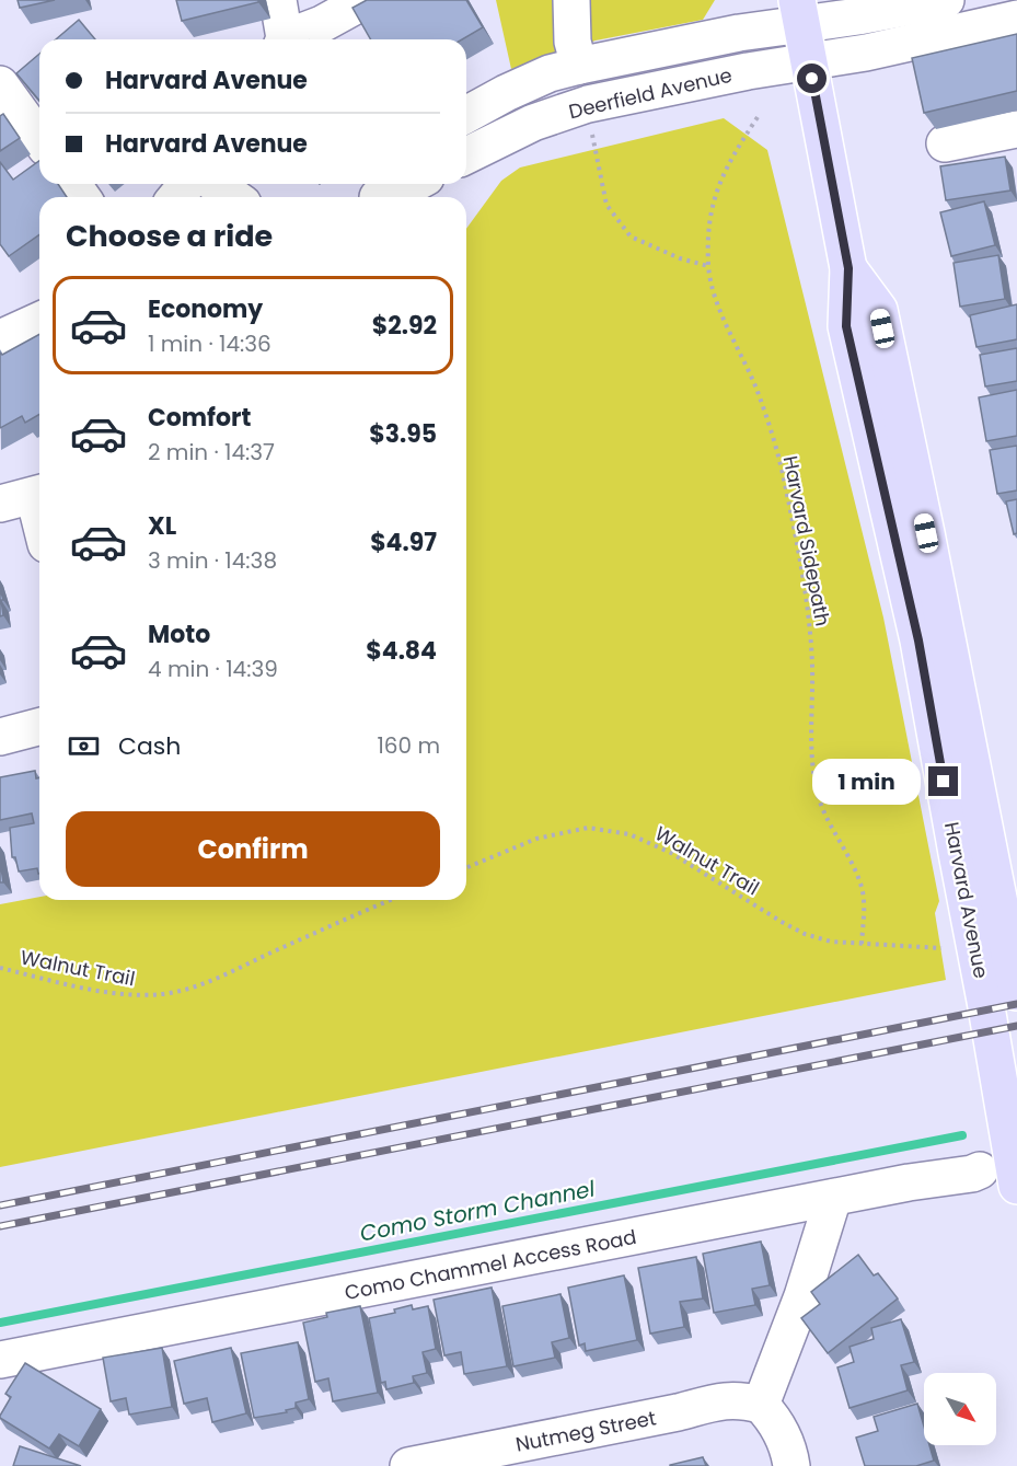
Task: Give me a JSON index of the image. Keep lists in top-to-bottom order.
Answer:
{
  "streets": {
    "main road": ["Harvard Avenue"],
    "street": ["Deerfield Avenue", "Como Chammel Access Road", "Nutmeg Street"],
    "path": ["Harvard Sidepath", "Walnut Trail"]
  },
  "crossings": [
    ["Deerfield Avenue", "Harvard Avenue"],
    ["Harvard Sidepath", "Walnut Trail"]
  ],
  "water": ["Como Storm Channel"],
  "north": "bottom right",
  "page": {
    "banner": ["Harvard Avenue", "Harvard Avenue"],
    "heading": "Choose a ride",
    "list": [
      {
        "name": "Economy",
        "note": "1 min · 14:36",
        "value": "$2.92"
      },
      {
        "name": "Comfort",
        "note": "2 min · 14:37",
        "value": "$3.95"
      },
      {
        "name": "XL",
        "note": "3 min · 14:38",
        "value": "$4.97"
      },
      {
        "name": "Moto",
        "note": "4 min · 14:39",
        "value": "$4.84"
      }
    ],
    "pay": ["Cash", "160 m"],
    "bubble": "1 min",
    "buttons": "Confirm"
  }
}
